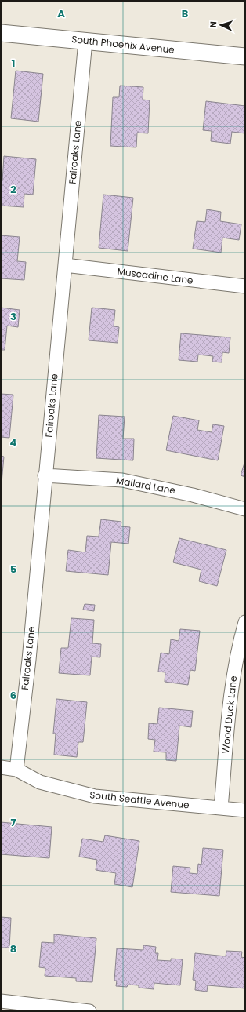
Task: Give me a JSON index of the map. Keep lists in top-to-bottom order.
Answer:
{
  "streets": {
    "street": [
      "South Phoenix Avenue",
      "Fairoaks Lane",
      "Muscadine Lane",
      "Mallard Lane",
      "Wood Duck Lane",
      "South Seattle Avenue"
    ]
  },
  "crossings": [
    ["South Phoenix Avenue", "Fairoaks Lane"],
    ["Fairoaks Lane", "Muscadine Lane"],
    ["Fairoaks Lane", "Mallard Lane"],
    ["Fairoaks Lane", "South Seattle Avenue"],
    ["Wood Duck Lane", "South Seattle Avenue"]
  ],
  "north": "left",
  "grid": {
    "columns": ["A", "B"],
    "rows": [
      "1",
      "2",
      "3",
      "4",
      "5",
      "6",
      "7",
      "8"
    ]
  }
}
